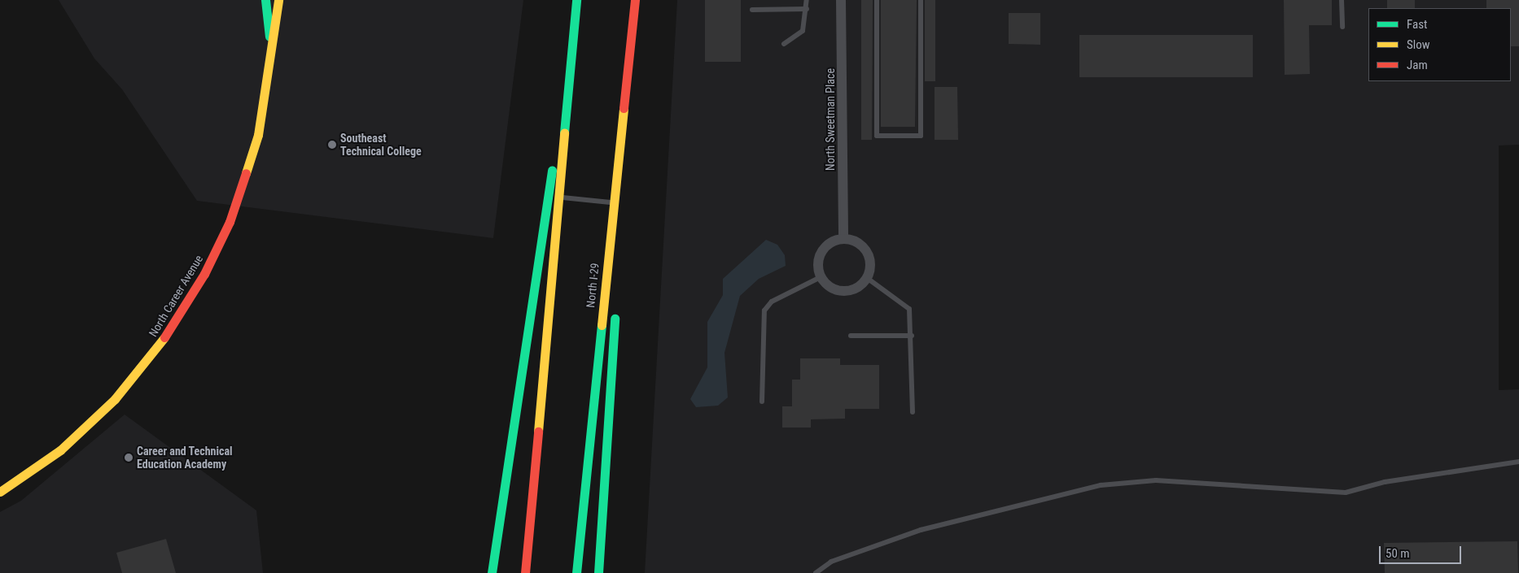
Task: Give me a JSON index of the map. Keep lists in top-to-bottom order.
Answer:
{
  "streets": {
    "main road": ["North I-29", "North Career Avenue"],
    "street": ["North Sweetman Place"]
  },
  "places": ["Southeast Technical College", "Career and Technical Education Academy"],
  "legend": ["Fast", "Slow", "Jam"],
  "scale_bar": "50 m"
}
